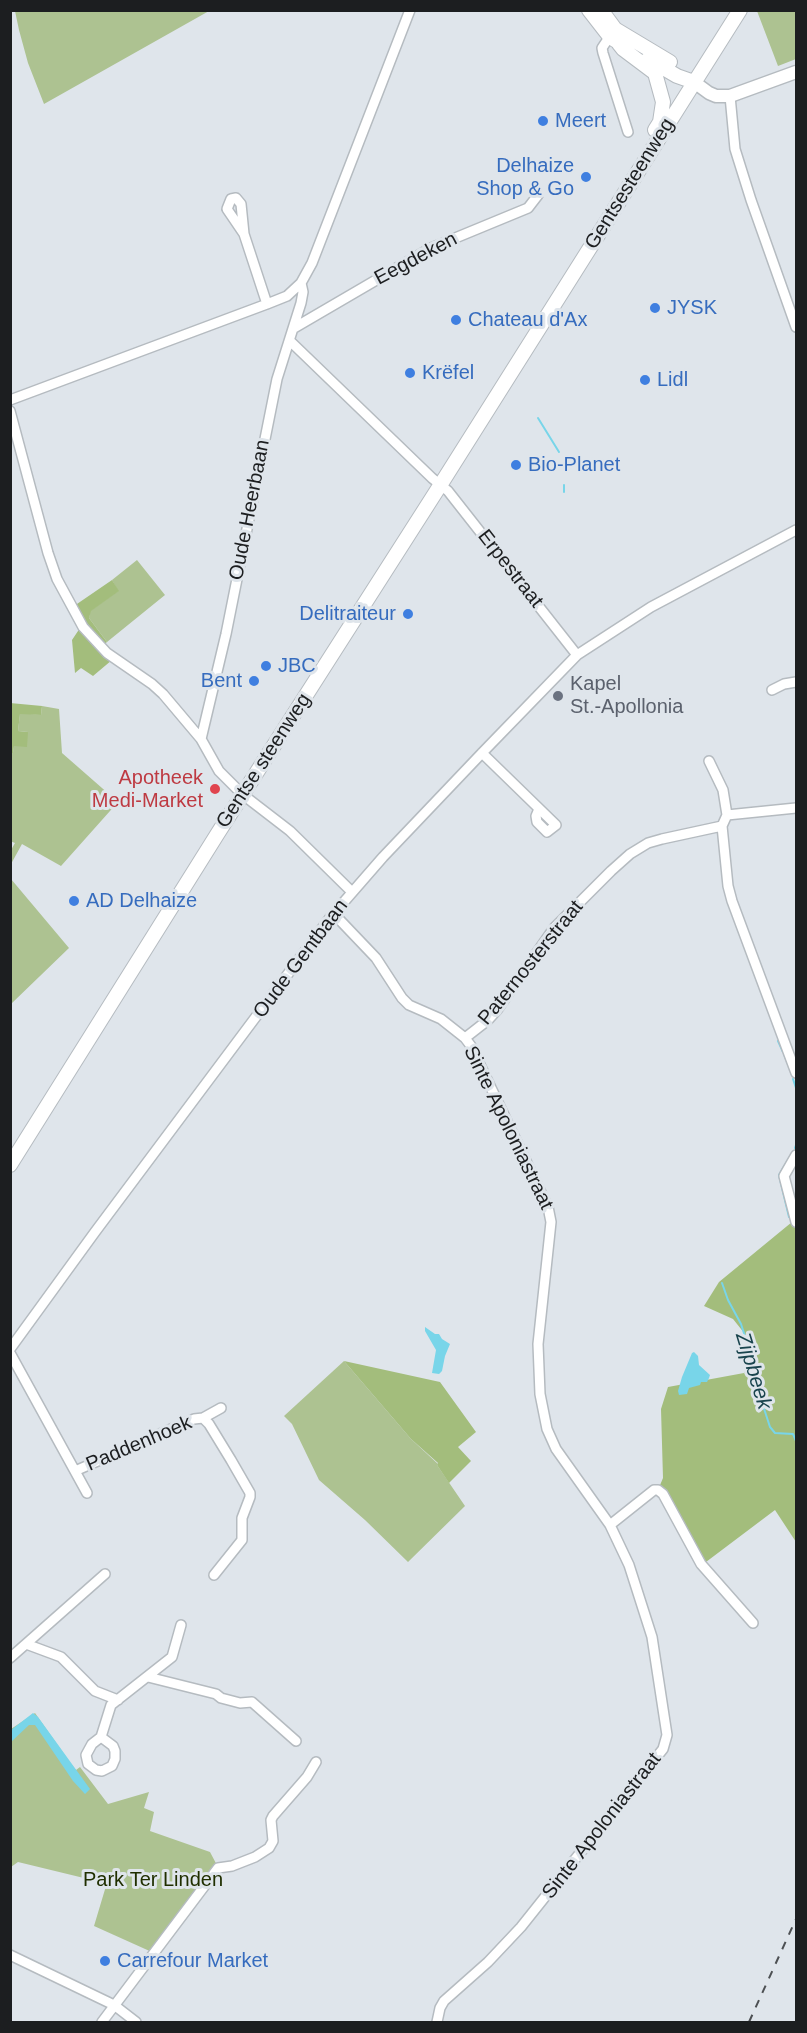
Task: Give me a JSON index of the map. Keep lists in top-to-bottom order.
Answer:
{
  "streets": {
    "main road": ["Gentsesteenweg", "Gentse steenweg"],
    "street": [
      "Eegdeken",
      "Oude Heerbaan",
      "Erpestraat",
      "Oude Gentbaan",
      "Paternosterstraat",
      "Sinte Apoloniastraat",
      "Paddenhoek"
    ]
  },
  "crossings": [
    ["Gentsesteenweg", "Gentse steenweg"],
    ["Eegdeken", "Oude Heerbaan"],
    ["Oude Heerbaan", "Erpestraat"],
    ["Erpestraat", "Gentse steenweg"],
    ["Erpestraat", "Oude Gentbaan"],
    ["Oude Gentbaan", "Sinte Apoloniastraat"],
    ["Paternosterstraat", "Sinte Apoloniastraat"]
  ],
  "water": ["Zijpbeek"],
  "parks": ["Park Ter Linden"],
  "places": [
    "Meert",
    "Delhaize Shop & Go",
    "JYSK",
    "Chateau d'Ax",
    "Krëfel",
    "Lidl",
    "Bio-Planet",
    "Delitraiteur",
    "JBC",
    "Bent",
    "Kapel St.-Apollonia",
    "Apotheek Medi-Market",
    "AD Delhaize",
    "Carrefour Market"
  ]
}
